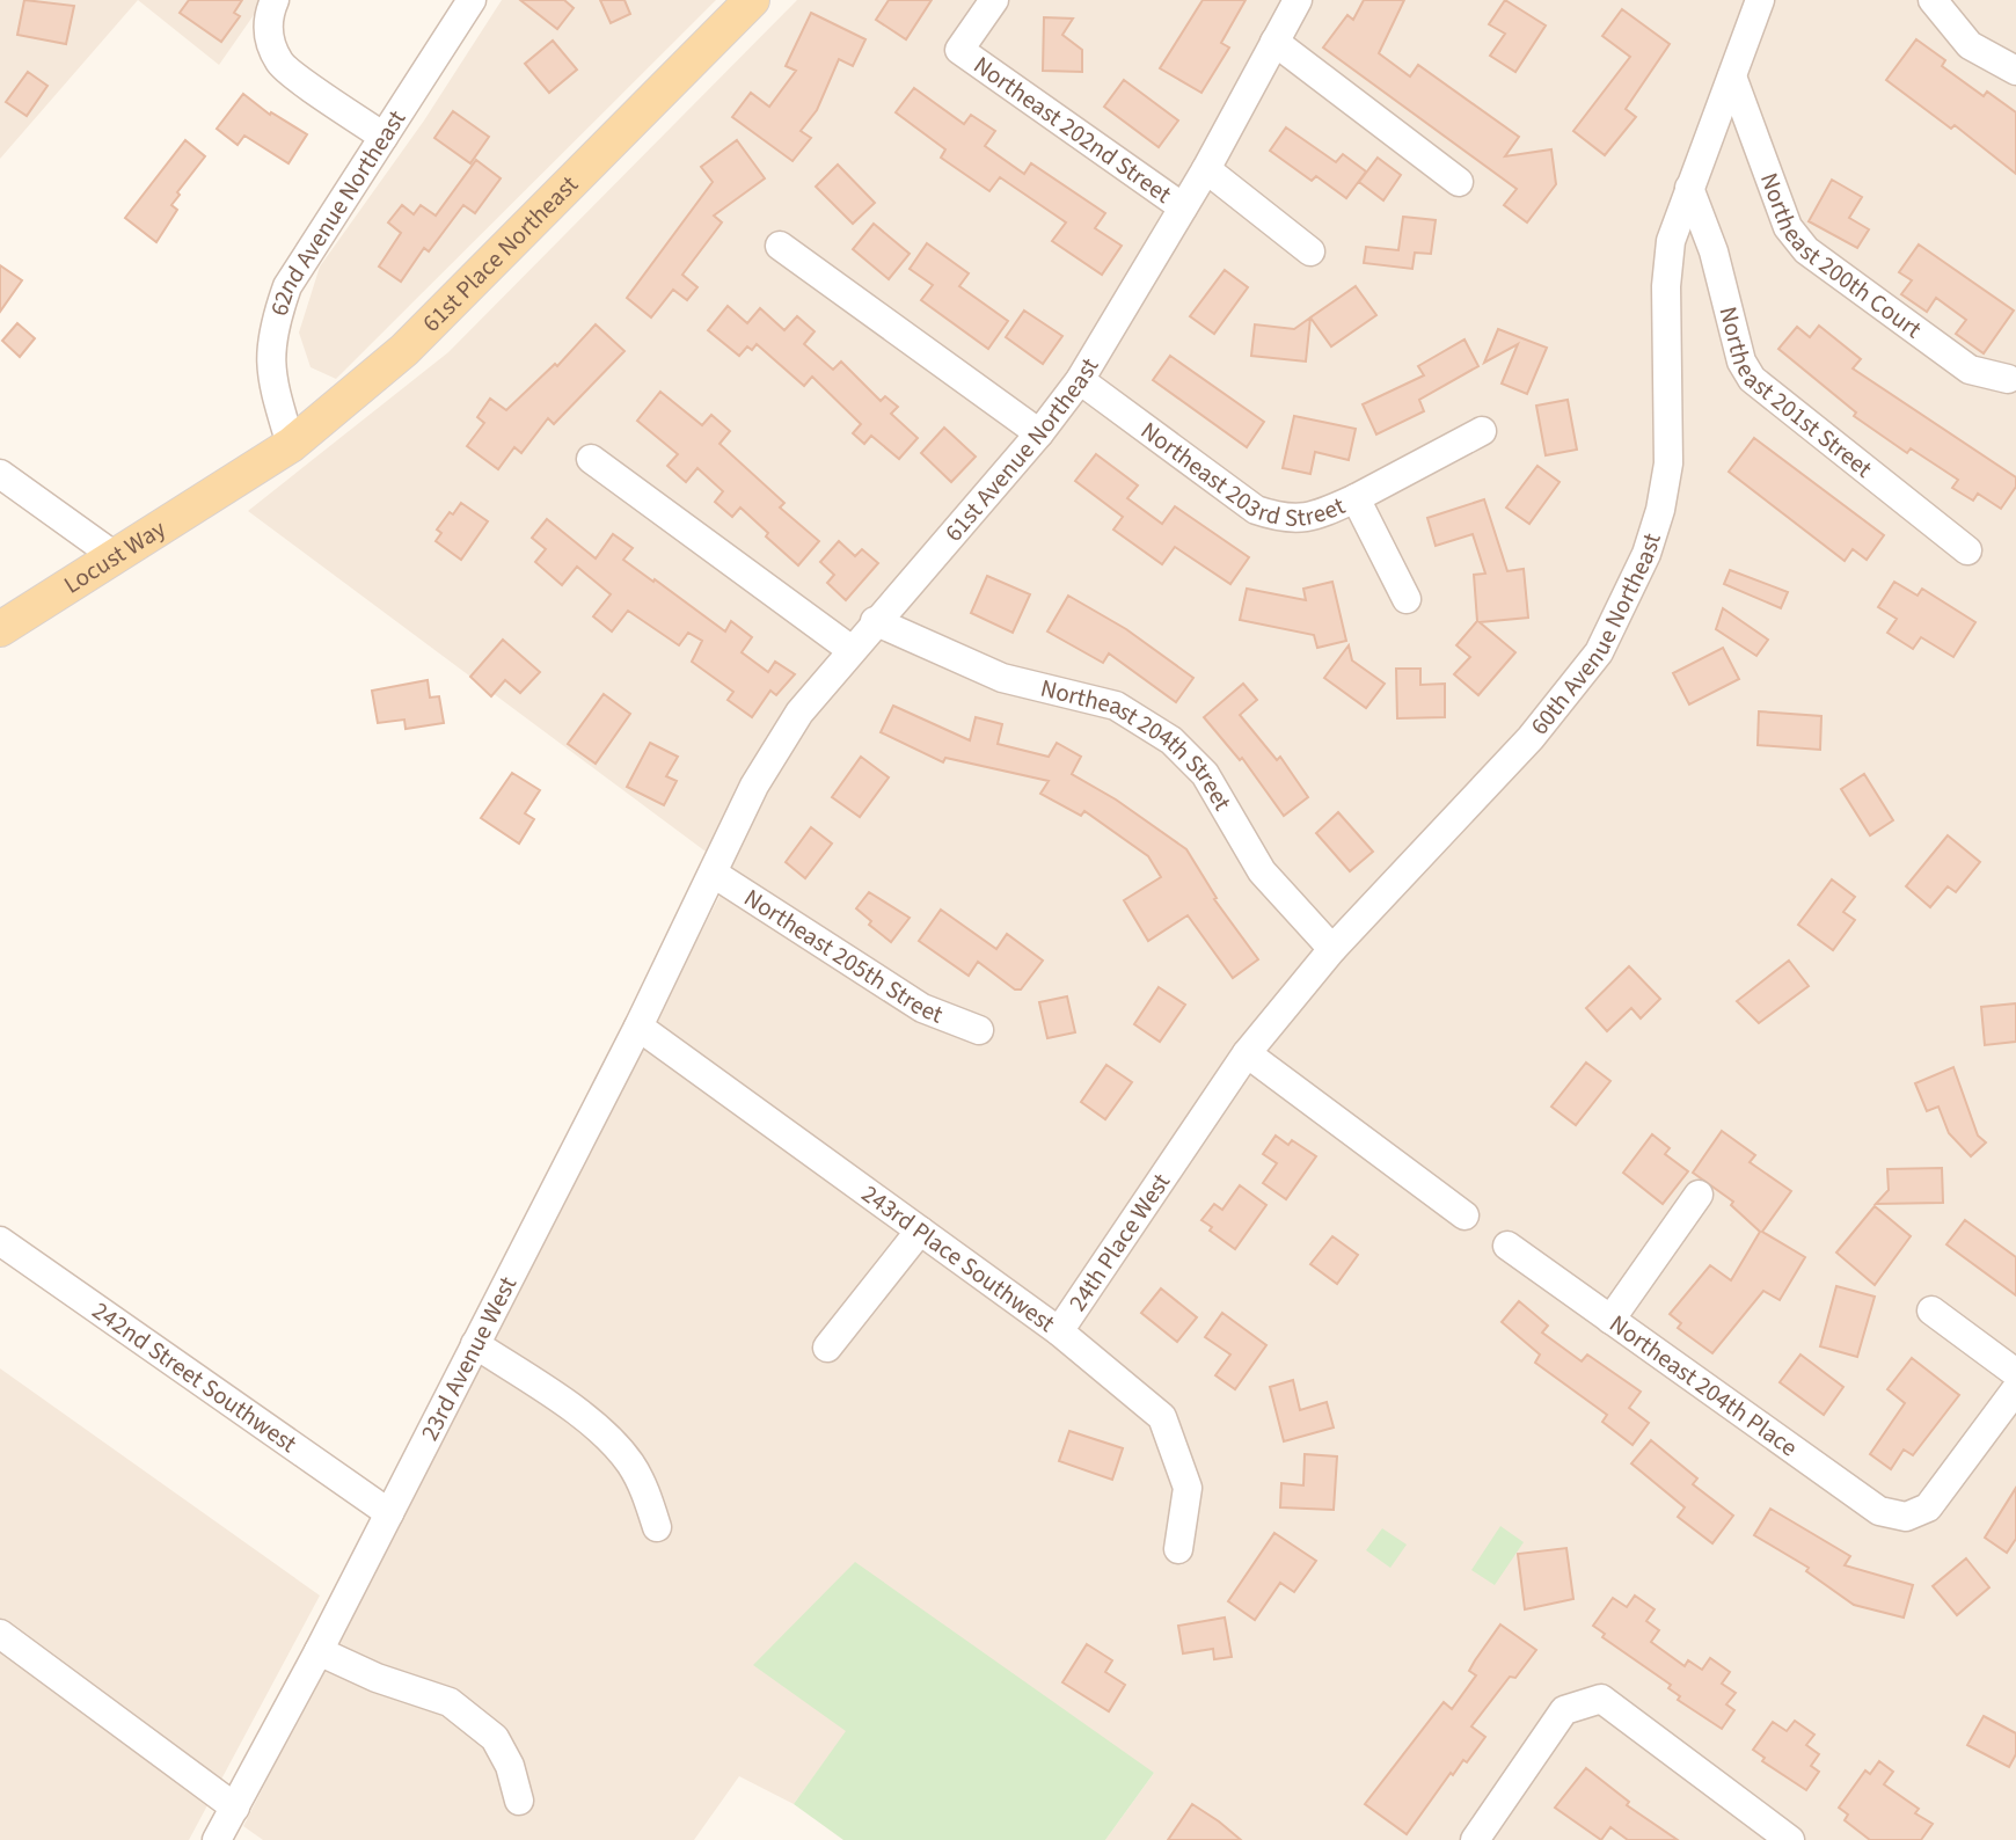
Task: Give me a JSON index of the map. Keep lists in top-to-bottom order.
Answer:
{
  "streets": {
    "main road": ["61st Place Northeast", "Locust Way"],
    "street": [
      "Northeast 202nd Street",
      "62nd Avenue Northeast",
      "Northeast 200th Court",
      "Northeast 201st Street",
      "61st Avenue Northeast",
      "Northeast 203rd Street",
      "60th Avenue Northeast",
      "Northeast 204th Street",
      "Northeast 205th Street",
      "24th Place West",
      "243rd Place Southwest",
      "23rd Avenue West",
      "242nd Street Southwest",
      "Northeast 204th Place"
    ]
  },
  "crossings": [
    ["Northeast 202nd Street", "61st Avenue Northeast"],
    ["62nd Avenue Northeast", "61st Place Northeast"],
    ["Northeast 200th Court", "60th Avenue Northeast"],
    ["61st Place Northeast", "Locust Way"],
    ["Northeast 201st Street", "60th Avenue Northeast"],
    ["61st Avenue Northeast", "Northeast 203rd Street"],
    ["61st Avenue Northeast", "Northeast 204th Street"],
    ["61st Avenue Northeast", "Northeast 205th Street"],
    ["61st Avenue Northeast", "23rd Avenue West"],
    ["60th Avenue Northeast", "Northeast 204th Street"],
    ["60th Avenue Northeast", "24th Place West"],
    ["Northeast 205th Street", "23rd Avenue West"],
    ["24th Place West", "243rd Place Southwest"],
    ["243rd Place Southwest", "23rd Avenue West"],
    ["23rd Avenue West", "242nd Street Southwest"]
  ]
}
